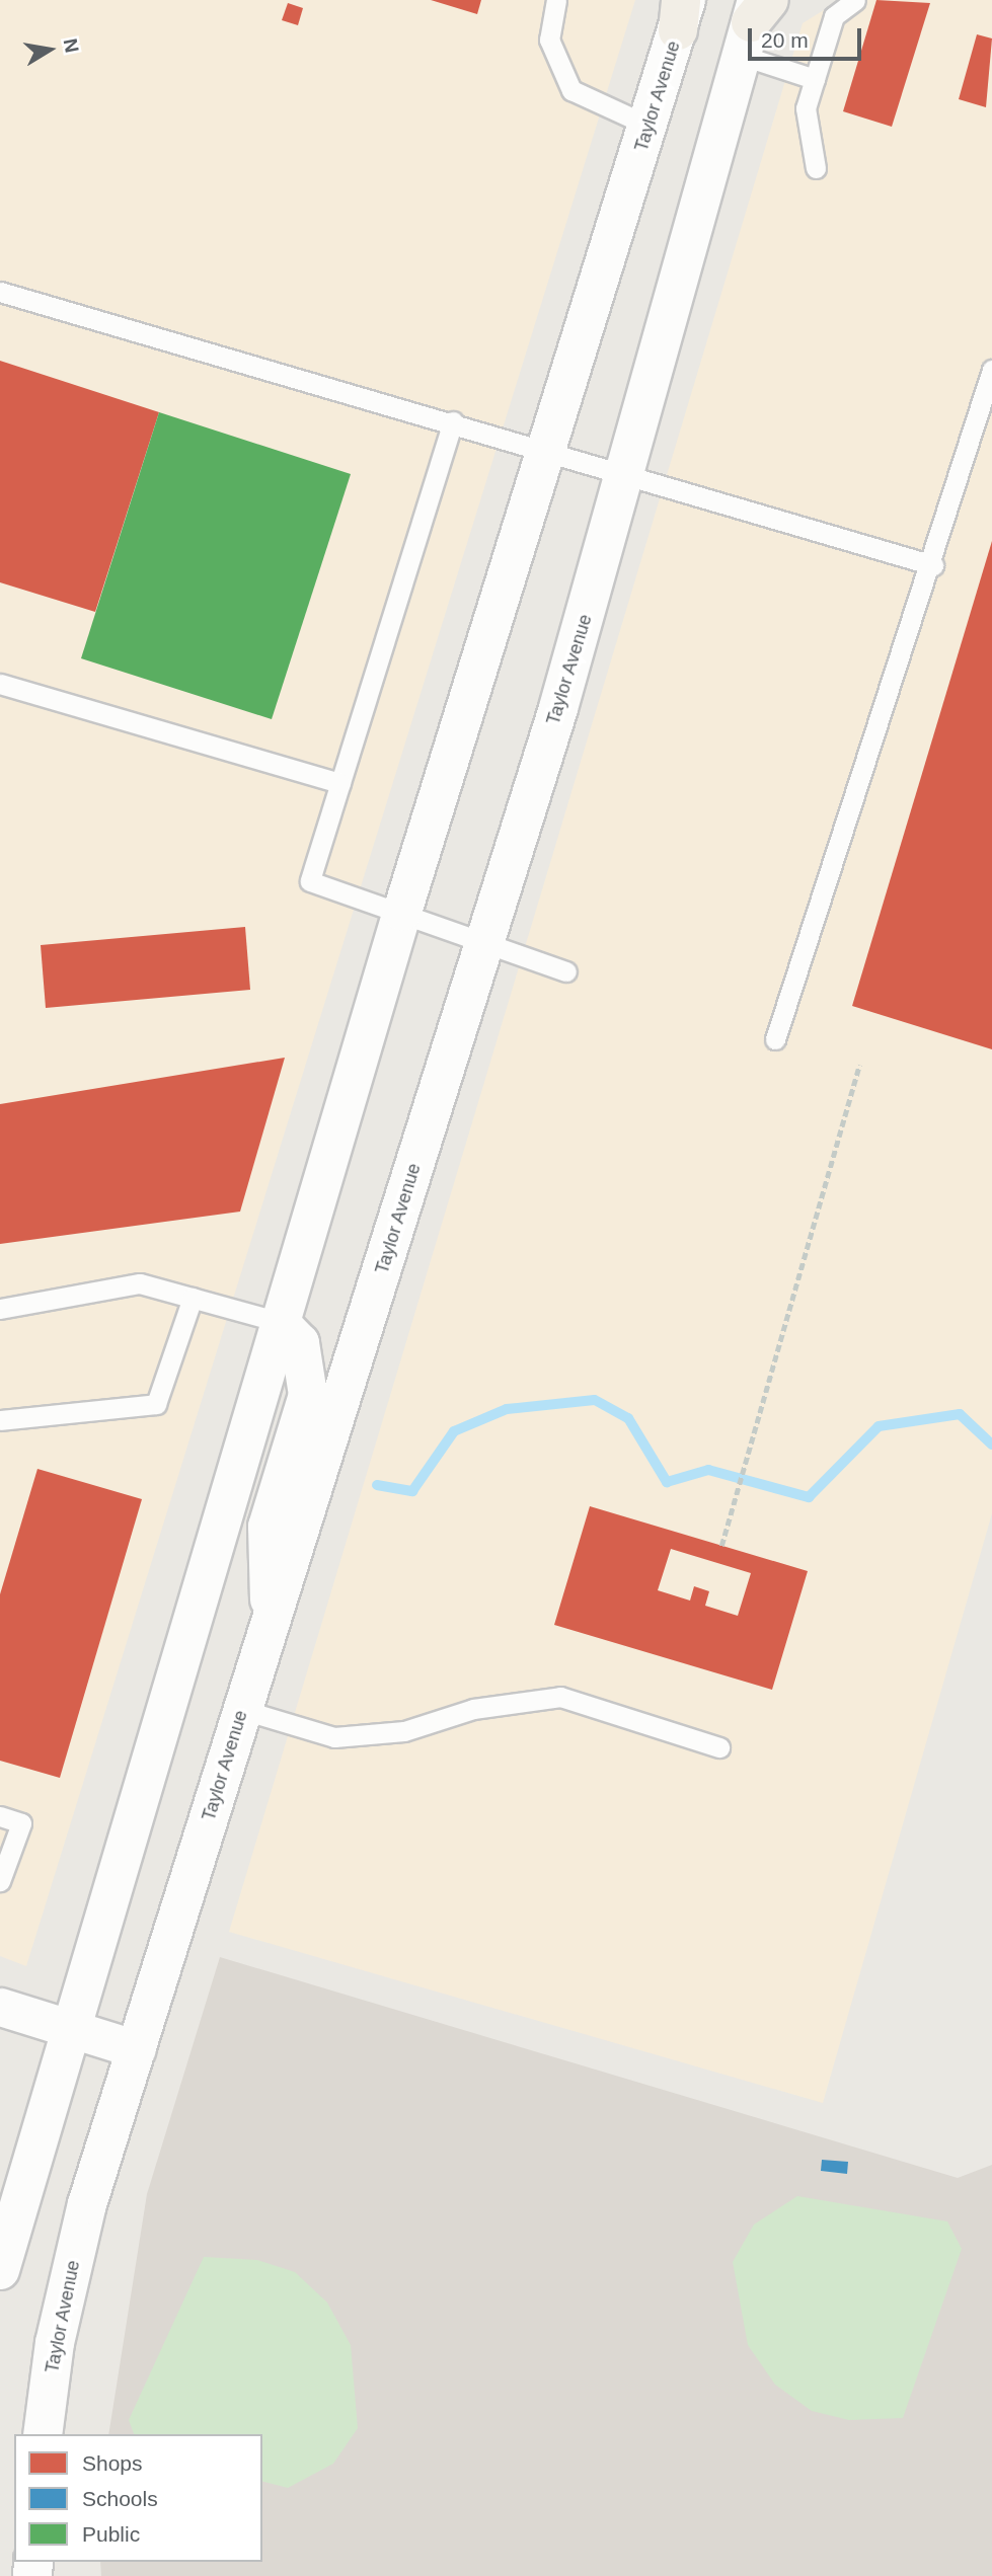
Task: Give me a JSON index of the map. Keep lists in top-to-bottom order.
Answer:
{
  "streets": {
    "main road": ["Taylor Avenue"]
  },
  "legend": ["Shops", "Schools", "Public"],
  "scale_bar": "20 m",
  "north": "right"
}
